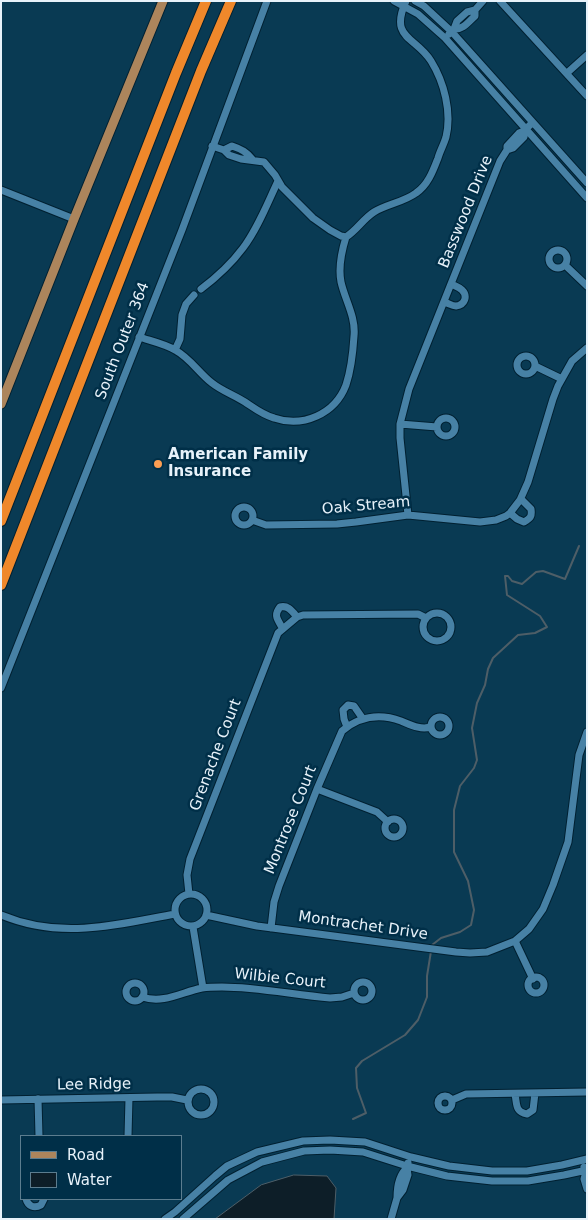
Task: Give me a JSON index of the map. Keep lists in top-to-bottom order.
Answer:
{
  "streets": {
    "street": [
      "Basswood Drive",
      "South Outer 364",
      "Oak Stream",
      "Grenache Court",
      "Montrose Court",
      "Montrachet Drive",
      "Wilbie Court",
      "Lee Ridge"
    ]
  },
  "crossings": [
    ["Basswood Drive", "Oak Stream"],
    ["Grenache Court", "Montrachet Drive"],
    ["Montrose Court", "Montrachet Drive"]
  ],
  "places": ["American Family Insurance"],
  "legend": ["Road", "Water"]
}
